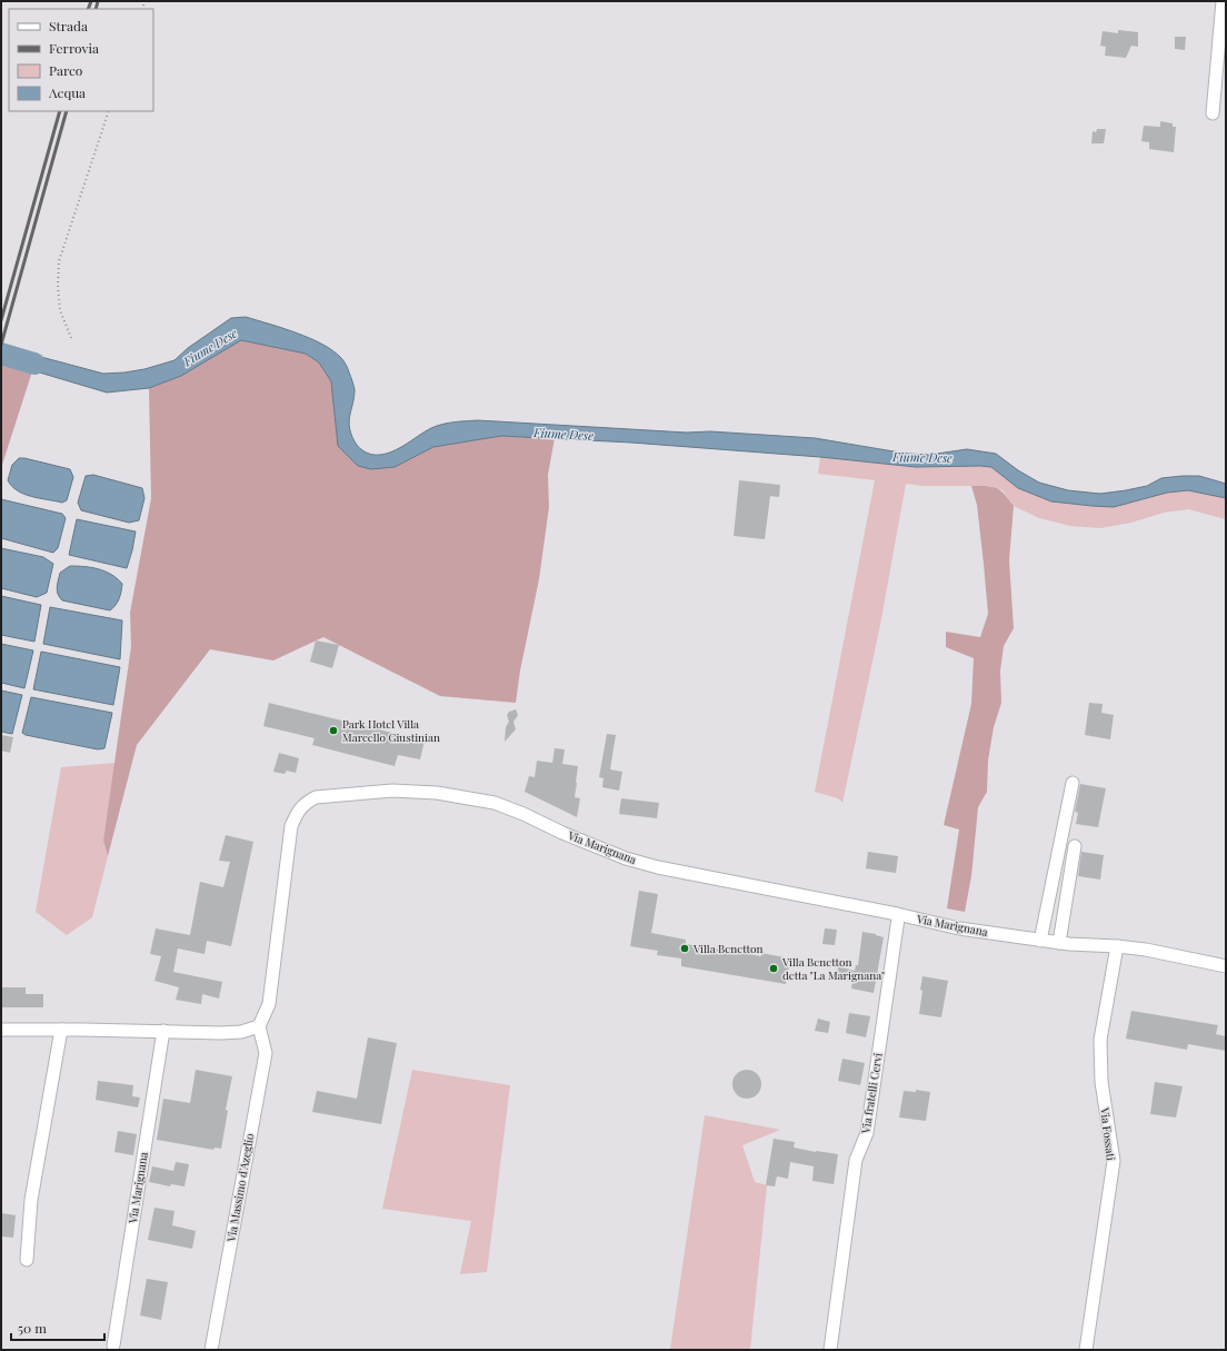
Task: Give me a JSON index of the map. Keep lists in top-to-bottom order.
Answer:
{
  "streets": {
    "street": [
      "Via Marignana",
      "Via fratelli Cervi",
      "Via Fossati",
      "Via Massimo d'Azeglio"
    ]
  },
  "crossings": [
    ["Via Marignana", "Via fratelli Cervi"],
    ["Via Marignana", "Via Fossati"],
    ["Via Marignana", "Via Massimo d'Azeglio"]
  ],
  "water": ["Fiume Dese"],
  "places": ["Park Hotel Villa Marcello Giustinian", "Villa Benetton", "Villa Benetton detta \"La Marignana\""],
  "legend": [
    "Strada",
    "Ferrovia",
    "Parco",
    "Acqua"
  ],
  "scale_bar": "50 m"
}
